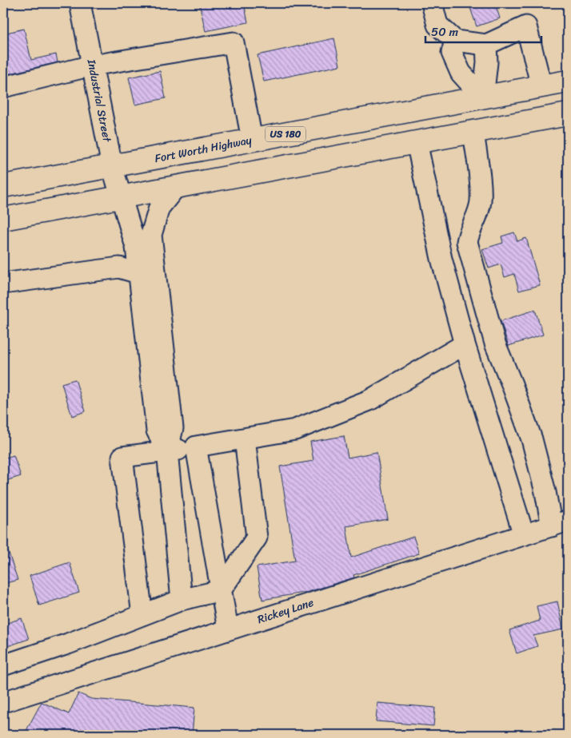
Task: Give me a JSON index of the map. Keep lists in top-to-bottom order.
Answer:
{
  "streets": {
    "main road": ["US 180", "Fort Worth Highway"],
    "street": ["Industrial Street", "Rickey Lane"]
  },
  "crossings": [
    ["Industrial Street", "Fort Worth Highway"]
  ],
  "scale_bar": "50 m"
}
